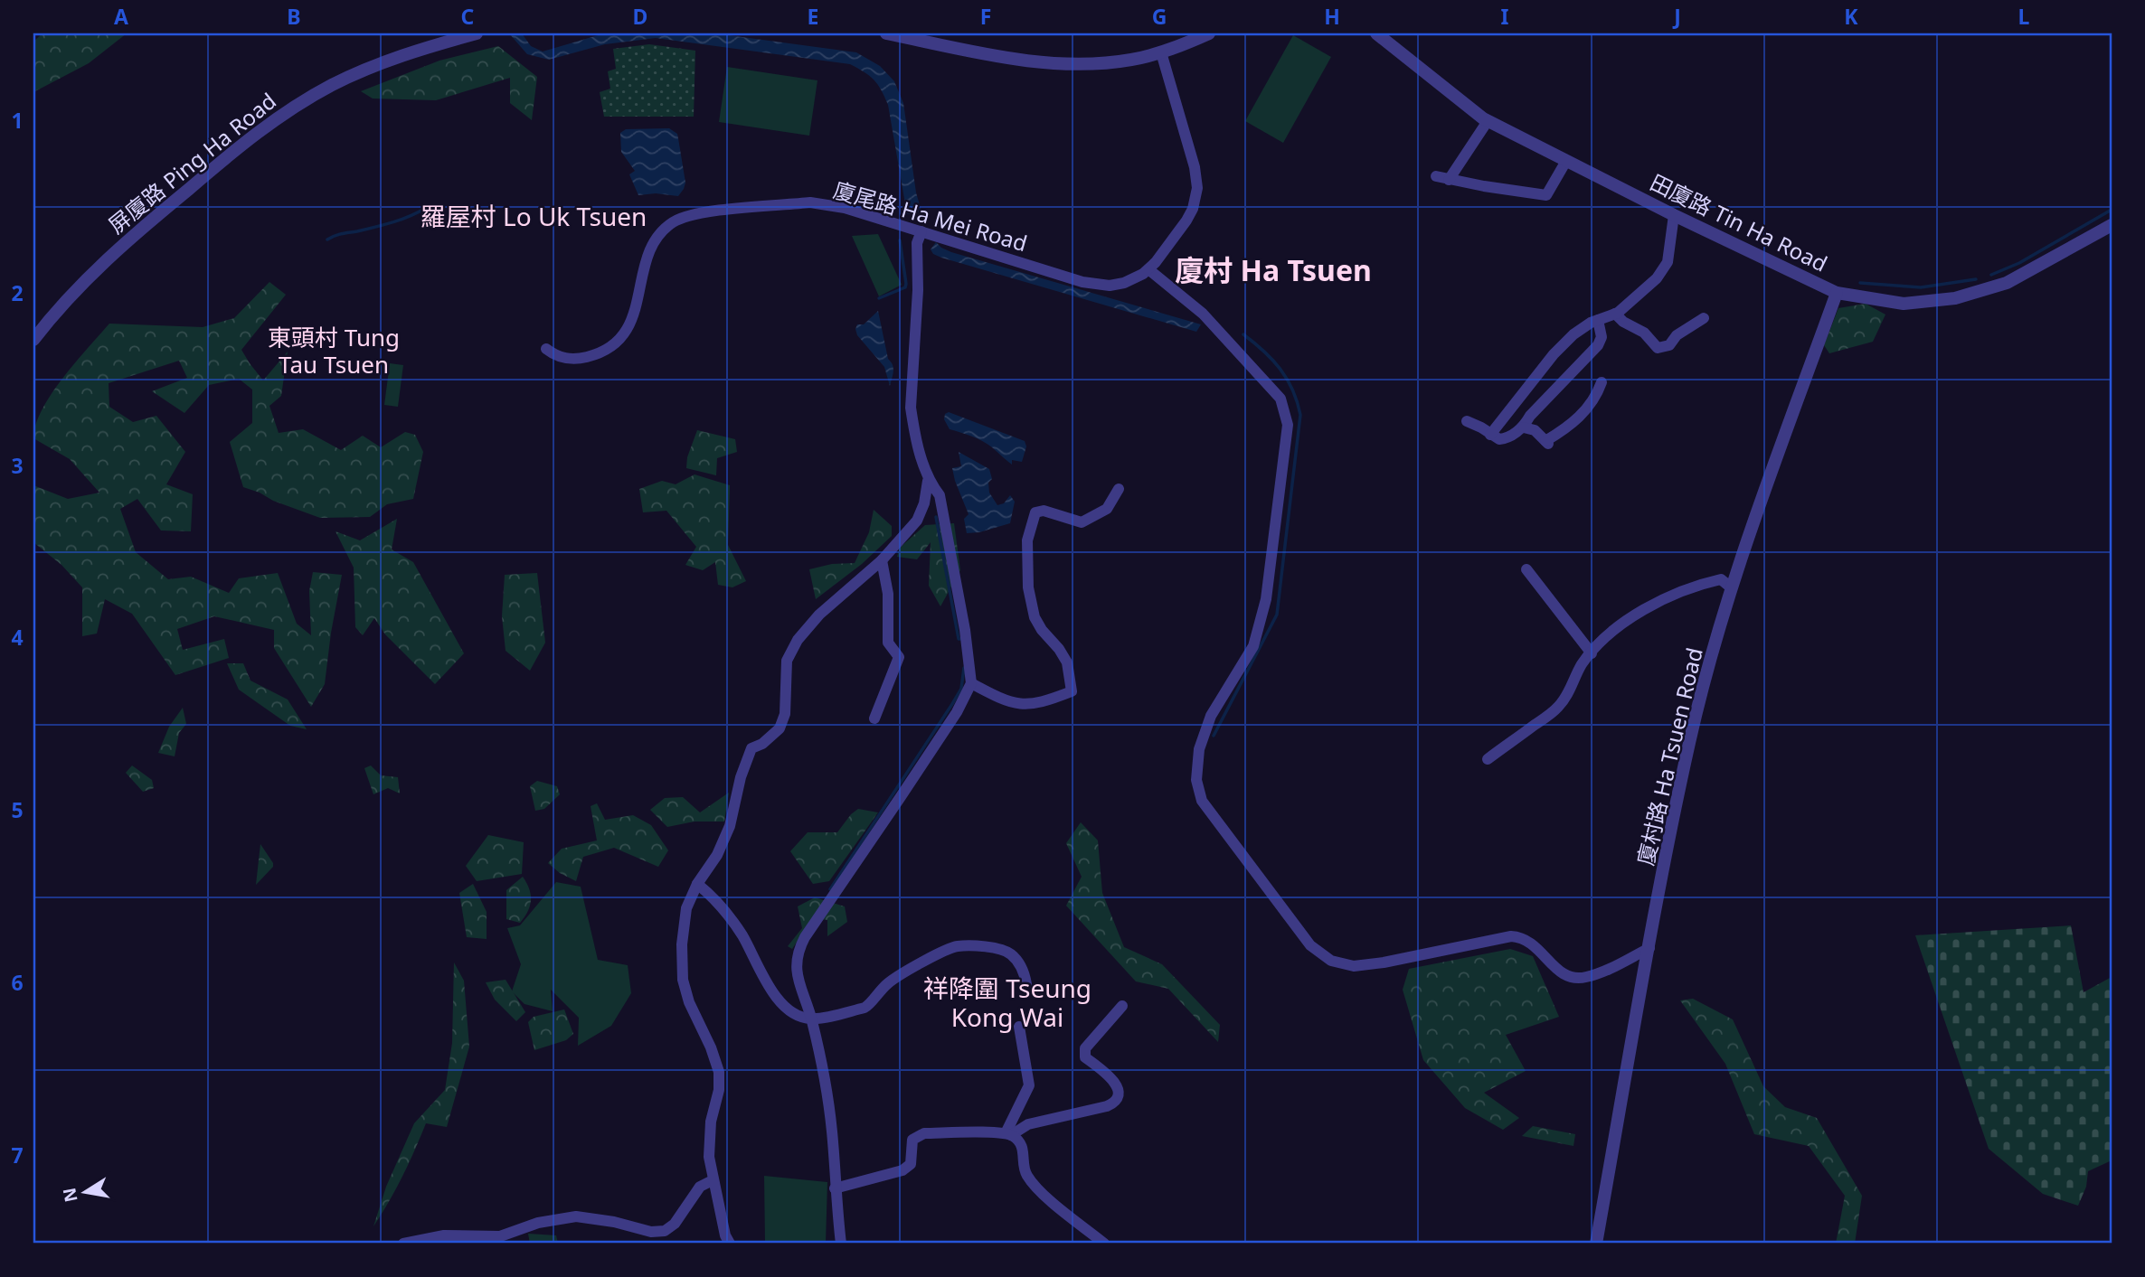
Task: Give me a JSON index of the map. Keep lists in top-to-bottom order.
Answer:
{
  "streets": {
    "street": [
      "屏廈路 Ping Ha Road",
      "廈尾路 Ha Mei Road",
      "田廈路 Tin Ha Road",
      "廈村路 Ha Tsuen Road"
    ]
  },
  "crossings": [
    ["田廈路 Tin Ha Road", "廈村路 Ha Tsuen Road"]
  ],
  "districts": [
    "羅屋村 Lo Uk Tsuen",
    "廈村 Ha Tsuen",
    "東頭村 Tung Tau Tsuen",
    "祥降圍 Tseung Kong Wai"
  ],
  "north": "left",
  "grid": {
    "columns": [
      "A",
      "B",
      "C",
      "D",
      "E",
      "F",
      "G",
      "H",
      "I",
      "J",
      "K",
      "L"
    ],
    "rows": [
      "1",
      "2",
      "3",
      "4",
      "5",
      "6",
      "7"
    ]
  }
}
